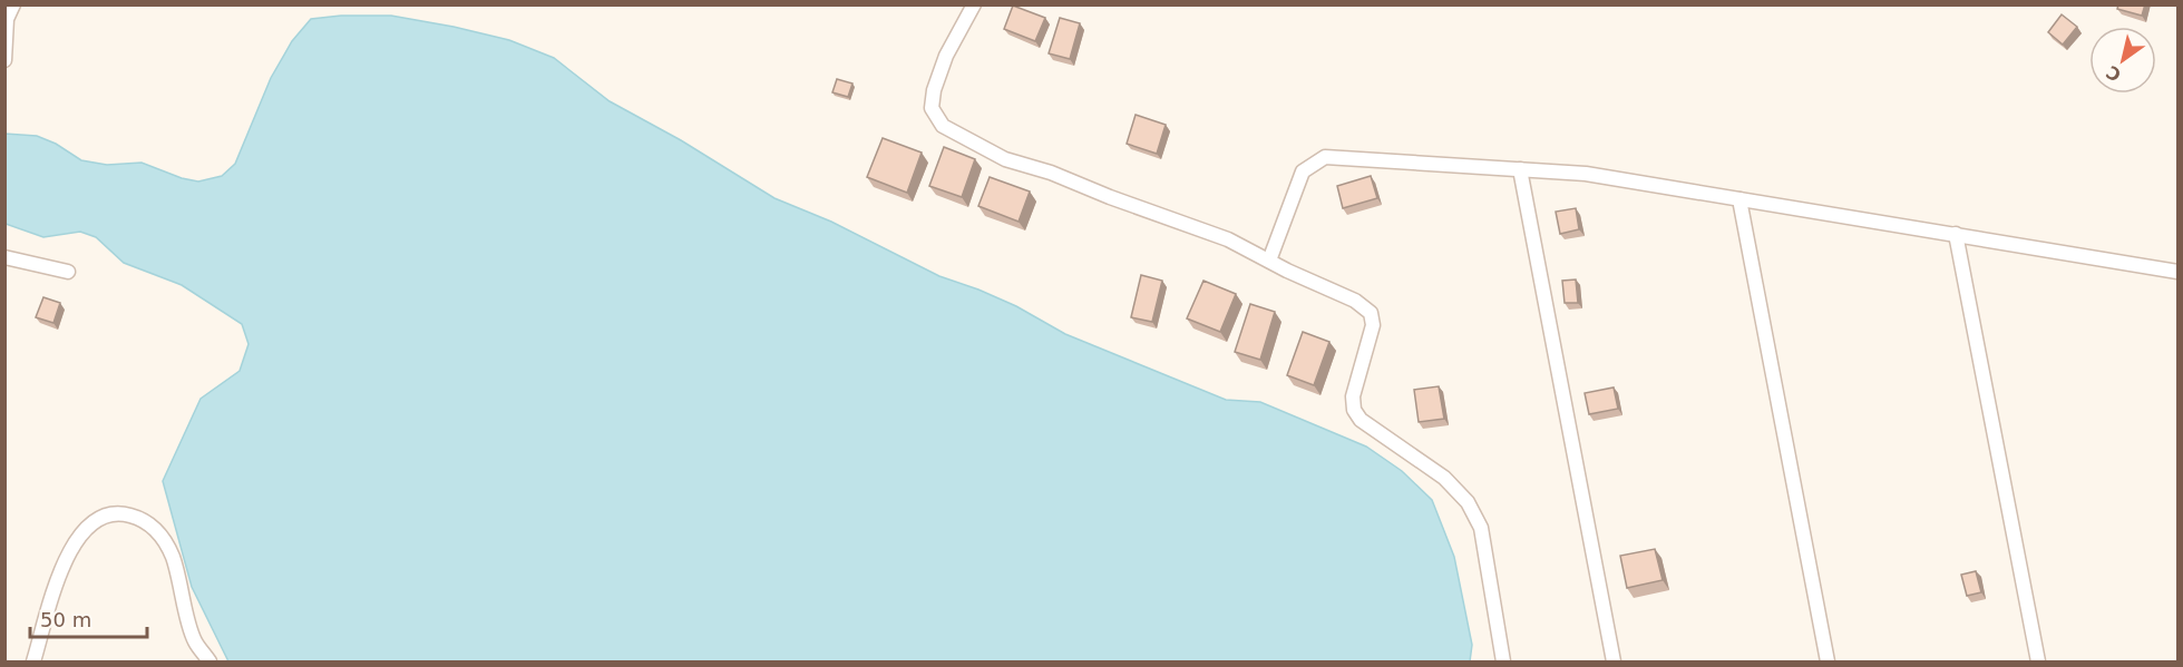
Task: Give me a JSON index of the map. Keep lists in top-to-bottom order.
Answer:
{
  "scale_bar": "50 m",
  "north": "bottom left"
}
